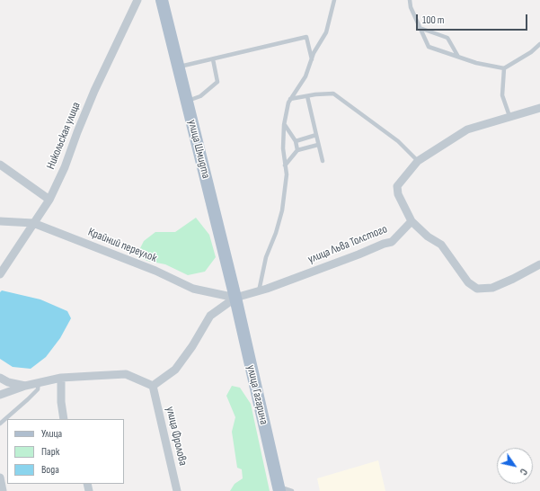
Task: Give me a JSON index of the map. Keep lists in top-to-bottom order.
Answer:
{
  "streets": {
    "main road": ["улица Шмидта", "улица Гагарина"],
    "street": [
      "Никольская улица",
      "улица Льва Толстого",
      "Крайний переулок",
      "улица Фролова"
    ]
  },
  "crossings": [
    ["Никольская улица", "Крайний переулок"],
    ["улица Шмидта", "улица Льва Толстого"],
    ["улица Шмидта", "Крайний переулок"],
    ["улица Шмидта", "улица Гагарина"],
    ["улица Льва Толстого", "Крайний переулок"],
    ["улица Льва Толстого", "улица Гагарина"],
    ["Крайний переулок", "улица Гагарина"]
  ],
  "legend": ["Улица", "Парк", "Вода"],
  "scale_bar": "100 m",
  "north": "bottom right"
}
